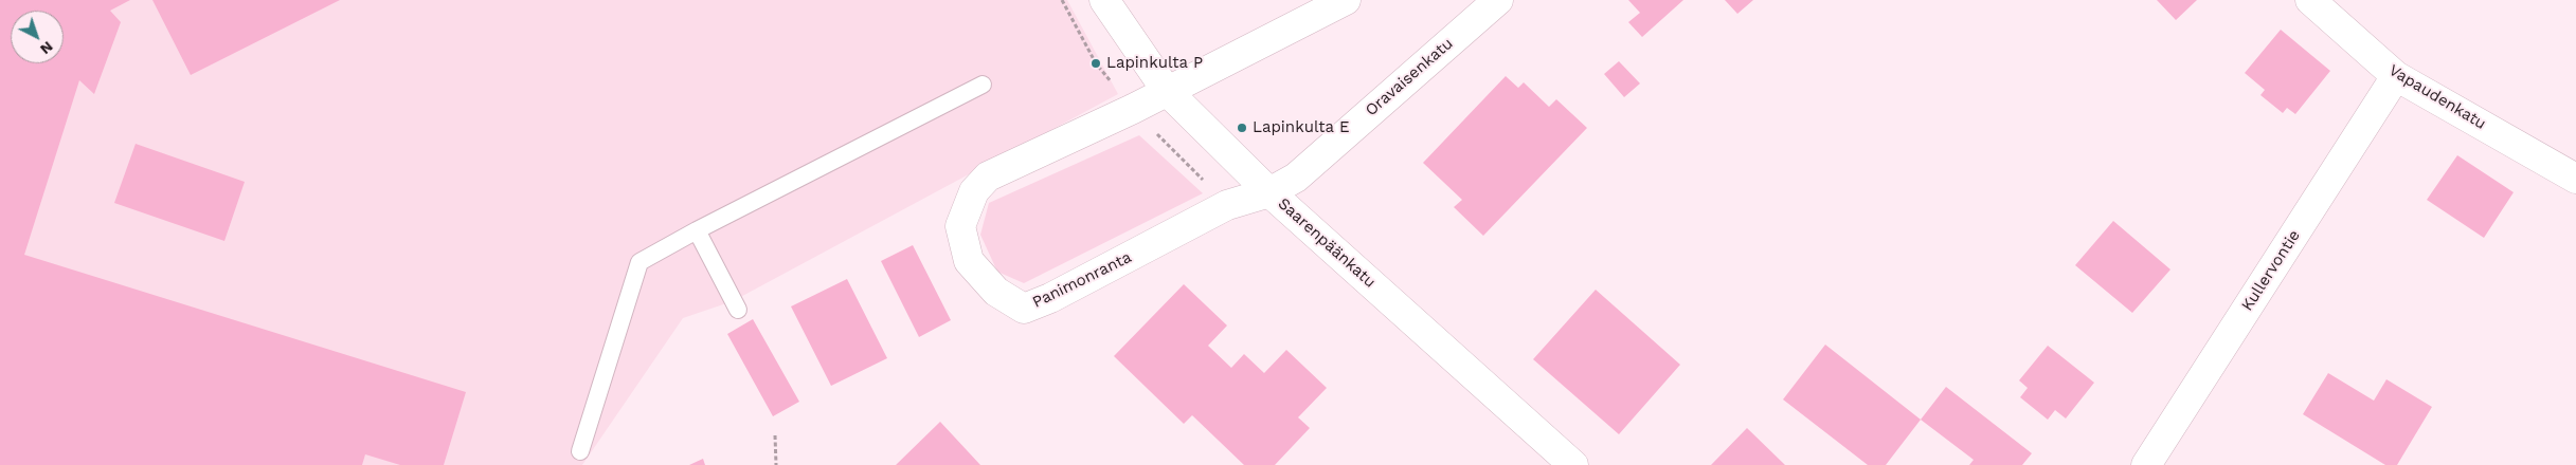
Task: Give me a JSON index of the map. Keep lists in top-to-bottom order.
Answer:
{
  "streets": {
    "street": [
      "Oravaisenkatu",
      "Vapaudenkatu",
      "Saarenpäänkatu",
      "Kullervontie",
      "Panimonranta"
    ]
  },
  "crossings": [
    ["Oravaisenkatu", "Saarenpäänkatu"],
    ["Oravaisenkatu", "Panimonranta"],
    ["Vapaudenkatu", "Kullervontie"],
    ["Saarenpäänkatu", "Panimonranta"]
  ],
  "places": ["Lapinkulta P", "Lapinkulta E"],
  "north": "bottom right"
}
